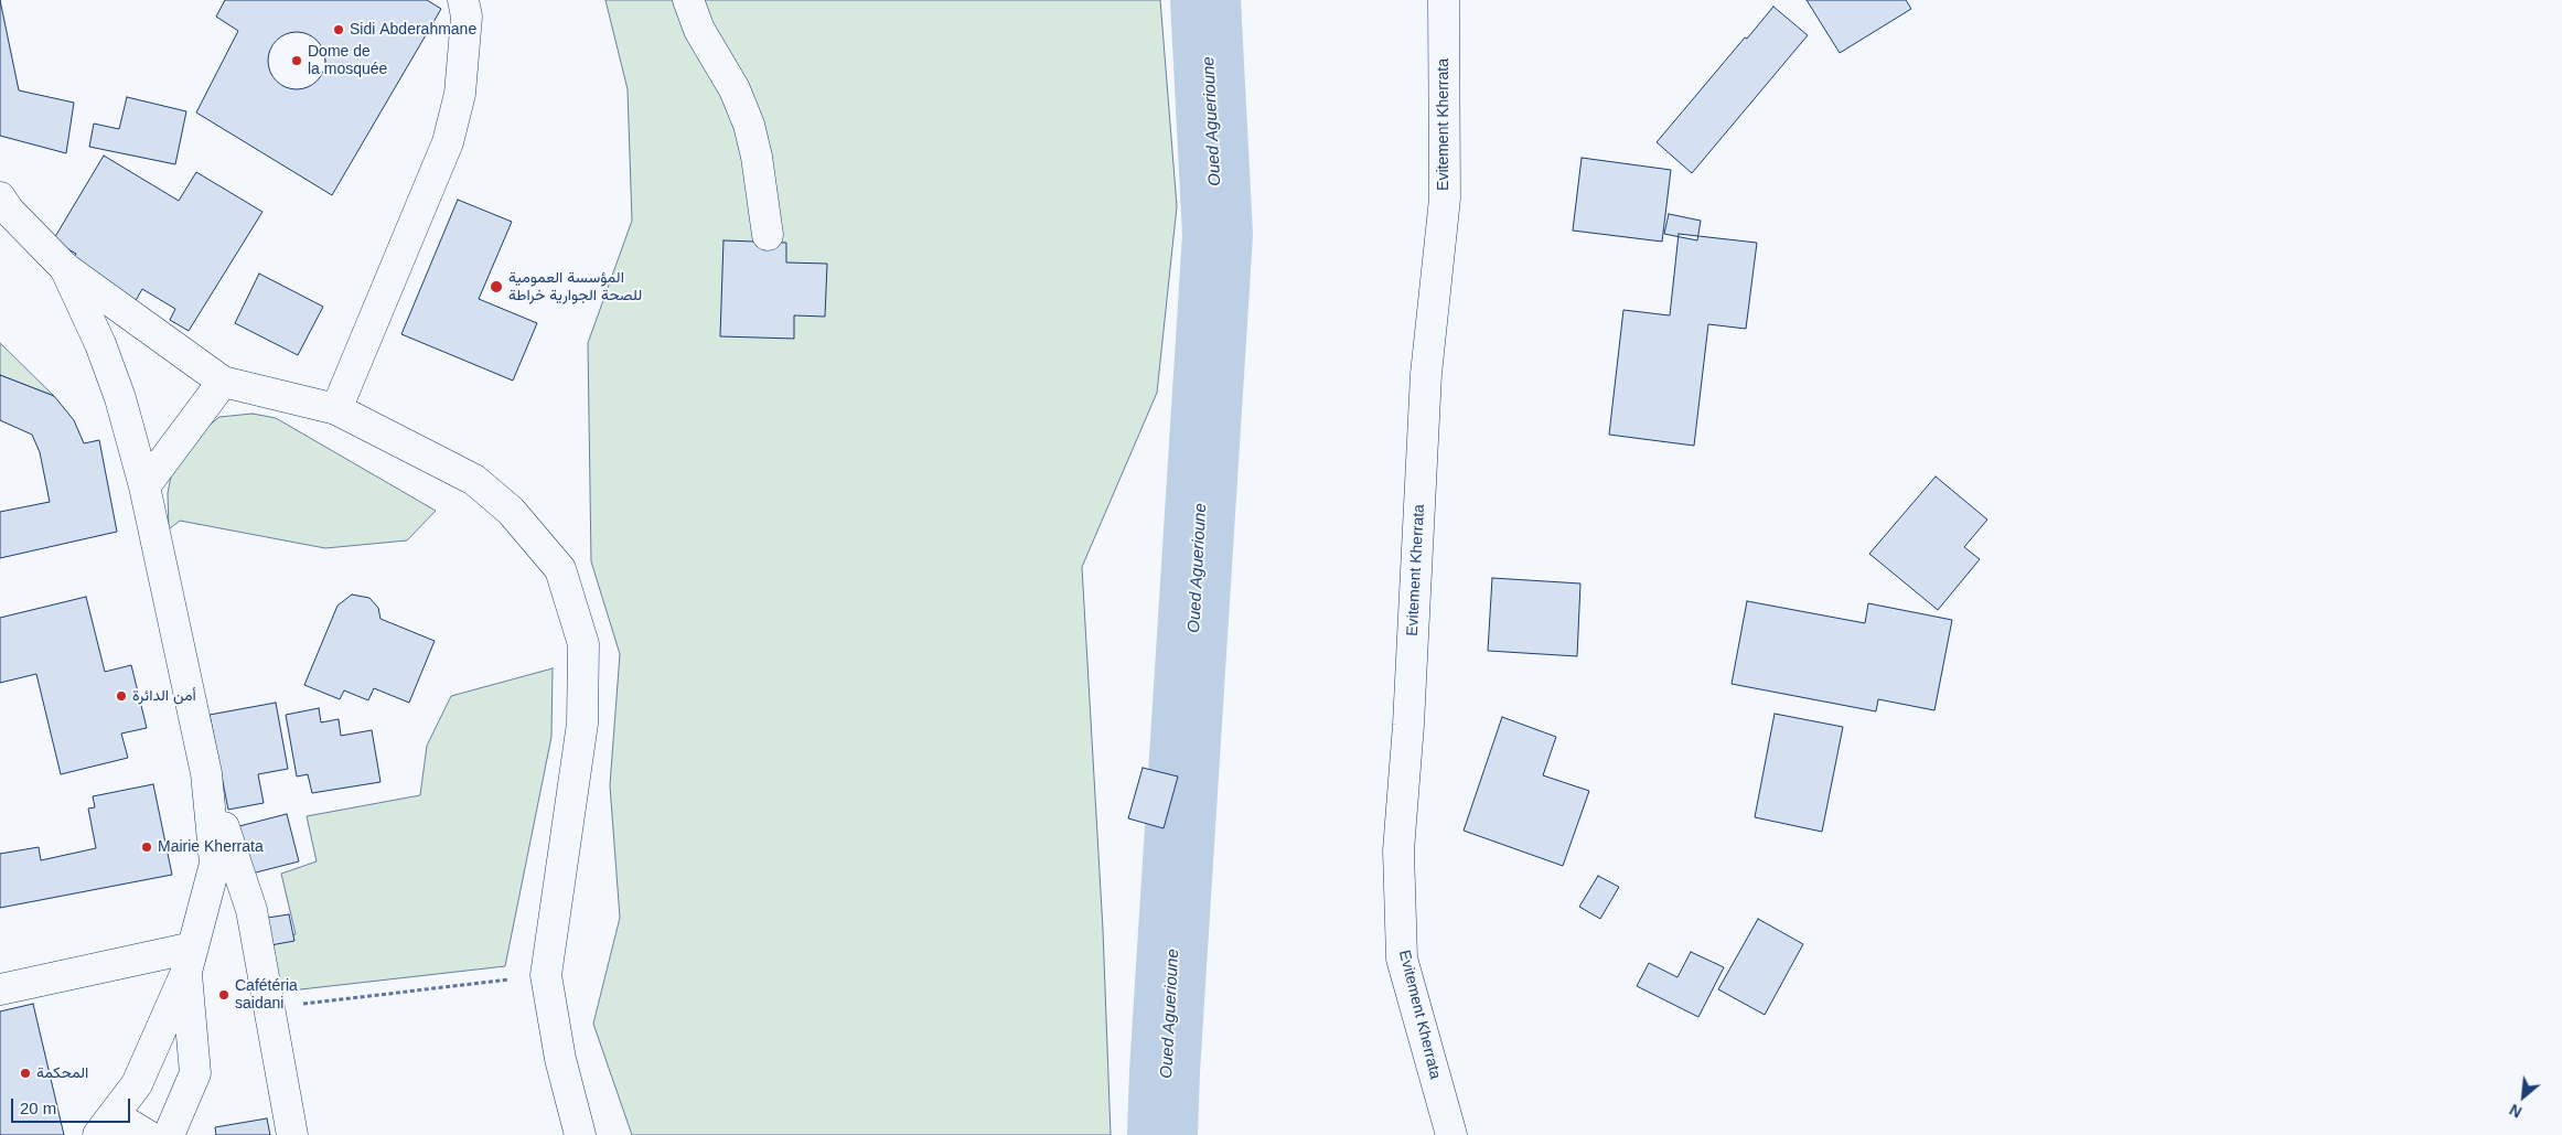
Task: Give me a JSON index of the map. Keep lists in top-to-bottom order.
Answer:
{
  "streets": {
    "main road": ["Evitement Kherrata"]
  },
  "water": ["Oued Aguerioune"],
  "places": [
    "Sidi Abderahmane",
    "Dome de la mosquée",
    "المؤسسة العمومية للصحة الجوارية خراطة",
    "أمن الدائرة",
    "Mairie Kherrata",
    "Cafétéria saidani",
    "المحكمة"
  ],
  "scale_bar": "20 m",
  "north": "bottom left"
}
